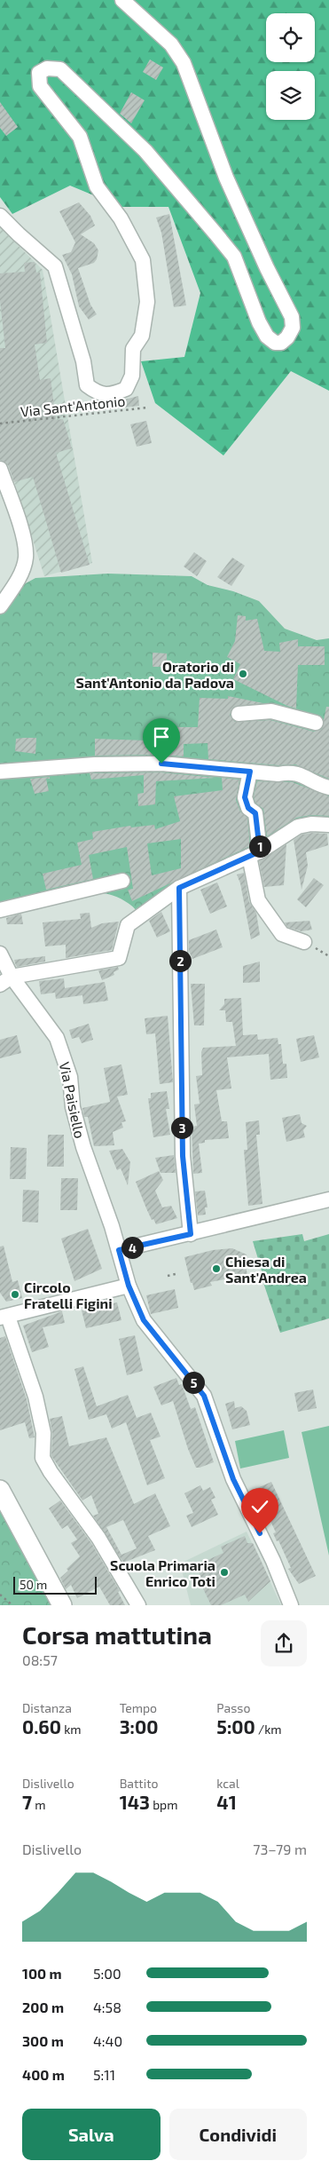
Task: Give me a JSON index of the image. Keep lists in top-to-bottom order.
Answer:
{
  "streets": {
    "street": ["Via Paisiello"],
    "path": ["Via Sant'Antonio"]
  },
  "places": [
    "Oratorio di Sant'Antonio da Padova",
    "Chiesa di Sant'Andrea",
    "Circolo Fratelli Figini",
    "Scuola Primaria Enrico Toti"
  ],
  "scale_bar": "50 m",
  "page": {
    "pins": [
      "1",
      "2",
      "3",
      "4",
      "5"
    ],
    "scale": "50 m",
    "heading": ["Corsa mattutina", "08:57"],
    "stats": [
      ["Distanza", "0.60 km"],
      ["Tempo", "3:00"],
      ["Passo", "5:00 /km"],
      ["Dislivello", "7 m"],
      ["Battito", "143 bpm"],
      ["kcal", "41"]
    ],
    "chart": ["Dislivello", "73–79 m"],
    "list": [
      {
        "name": "100 m",
        "note": "5:00"
      },
      {
        "name": "200 m",
        "note": "4:58"
      },
      {
        "name": "300 m",
        "note": "4:40"
      },
      {
        "name": "400 m",
        "note": "5:11"
      }
    ],
    "buttons": ["Salva", "Condividi"]
  }
}
